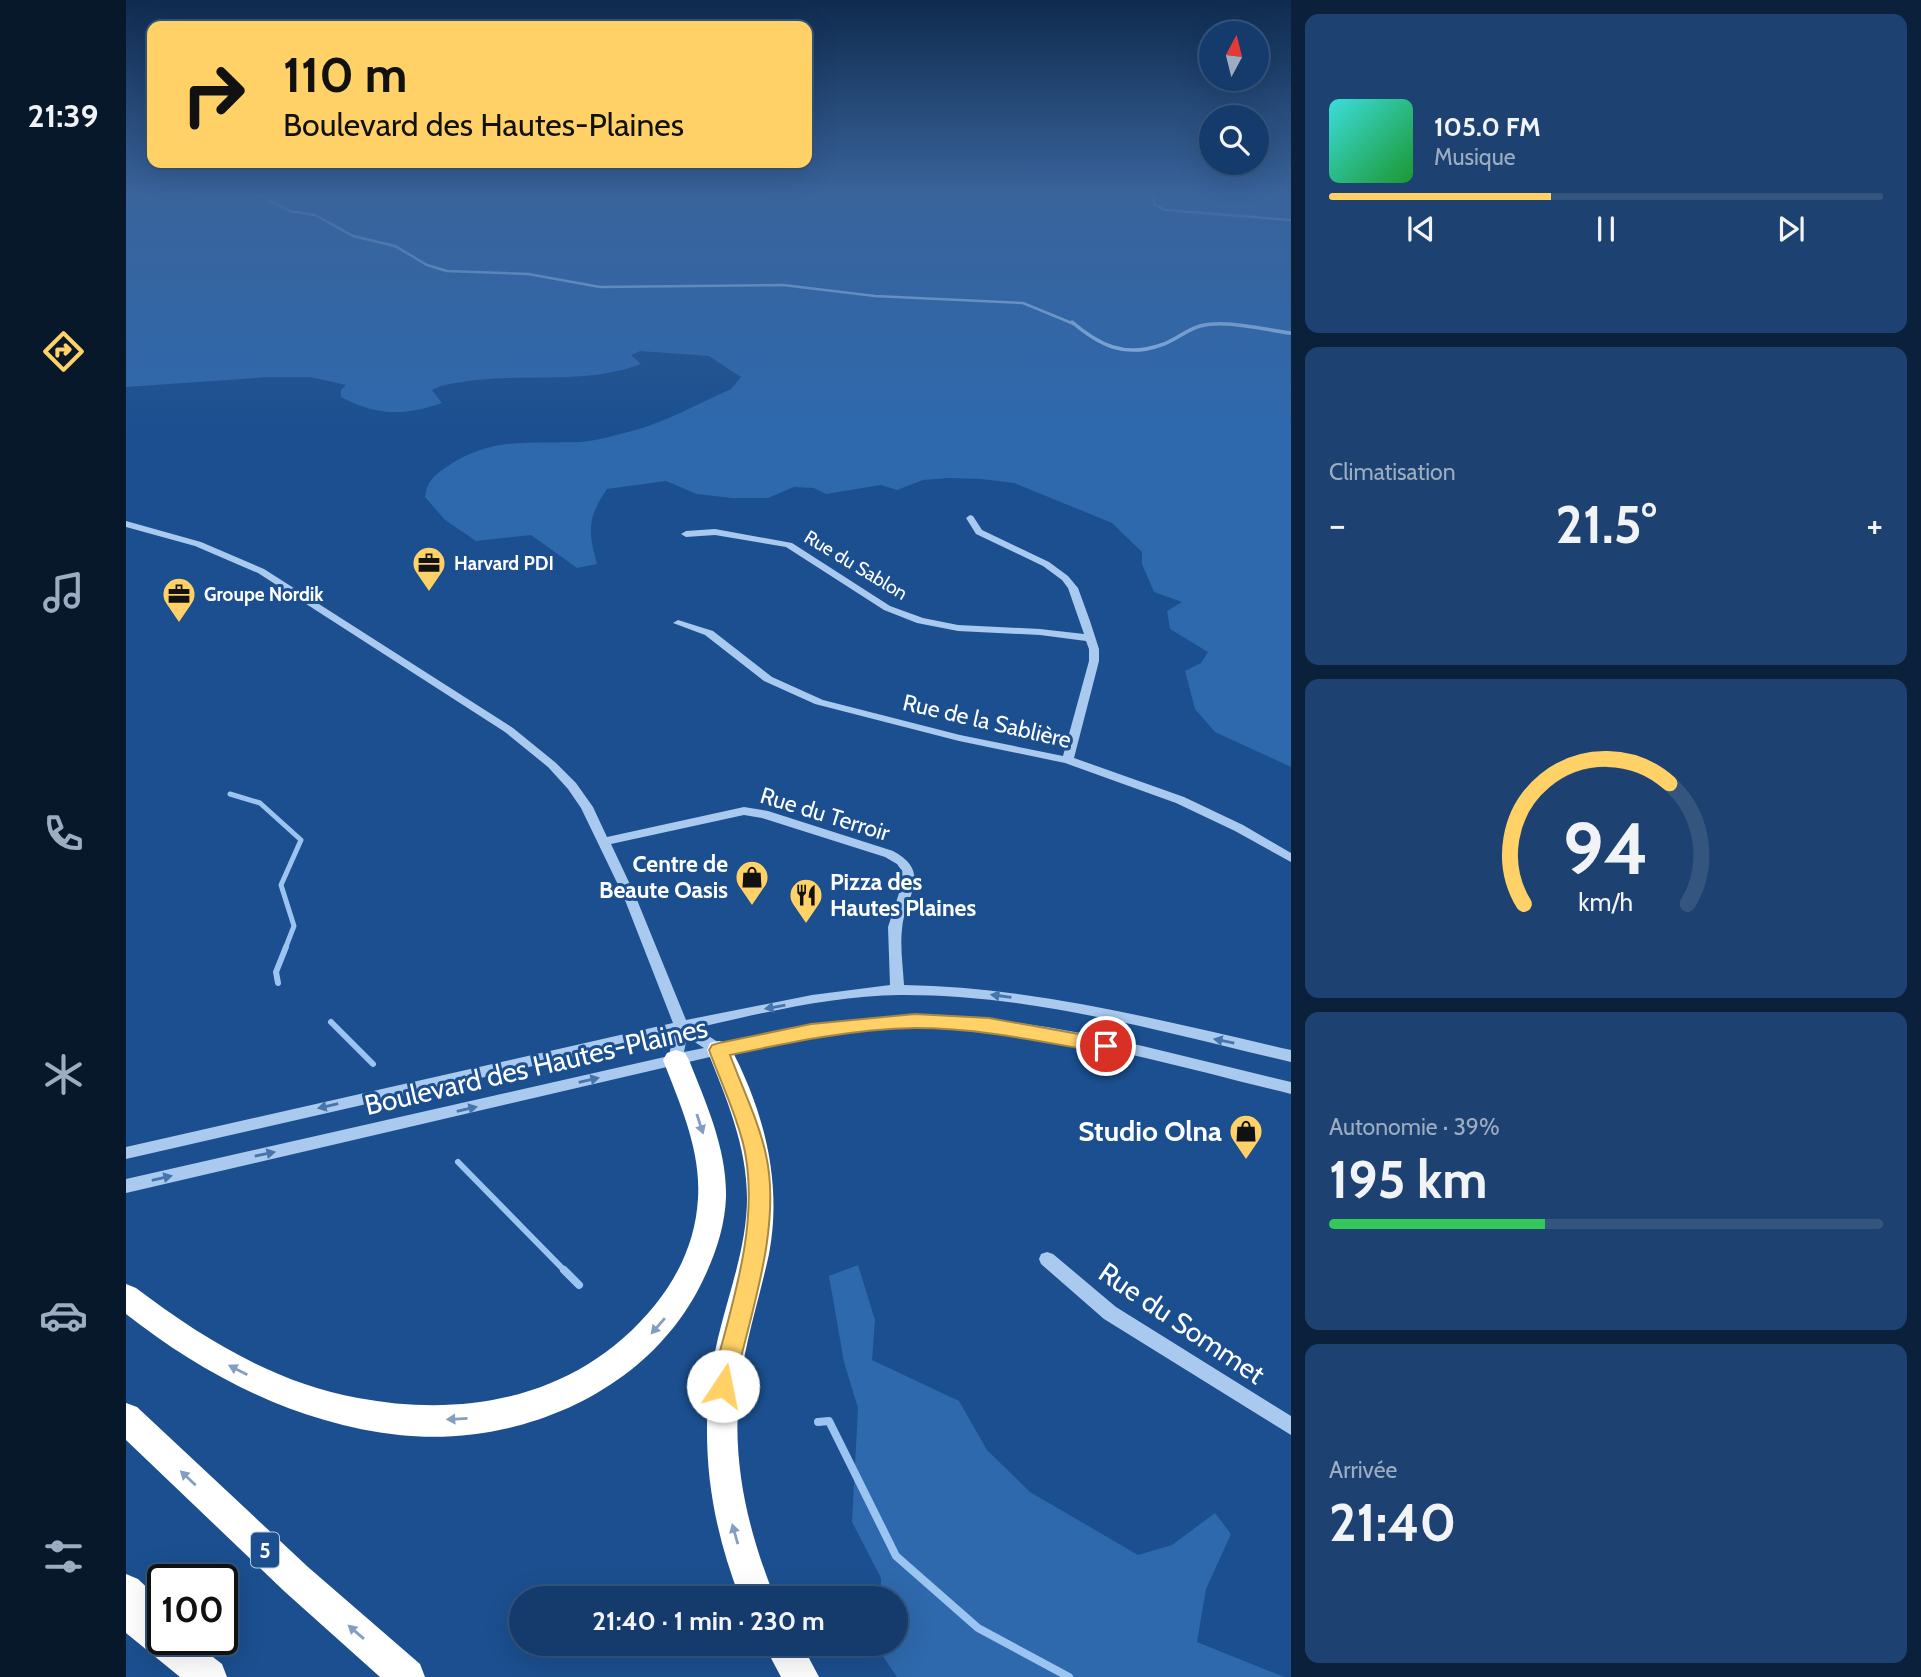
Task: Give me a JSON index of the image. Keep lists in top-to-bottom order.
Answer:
{
  "streets": {
    "highway": ["5"],
    "street": [
      "Rue du Sablon",
      "Rue de la Sablière",
      "Rue du Terroir",
      "Boulevard des Hautes-Plaines",
      "Rue du Sommet"
    ]
  },
  "crossings": [
    ["Rue du Terroir", "Boulevard des Hautes-Plaines"]
  ],
  "places": {
    "office": ["Harvard PDI", "Groupe Nordik"],
    "shop": ["Centre de Beaute Oasis", "Studio Olna"],
    "restaurant": ["Pizza des Hautes Plaines"]
  },
  "north": "top",
  "page": {
    "tabs": "21:39",
    "turn": ["110 m", "Boulevard des Hautes-Plaines"],
    "song": ["105.0 FM", "Musique"],
    "tile": [
      "Climatisation",
      ["Autonomie · 39%", "195 km"],
      ["Arrivée", "21:40"]
    ],
    "heat": ["−", "21.5°", "+"],
    "limit": "100",
    "trip": "21:40 · 1 min · 230 m",
    "gauge": ["94", "km/h"]
  }
}
